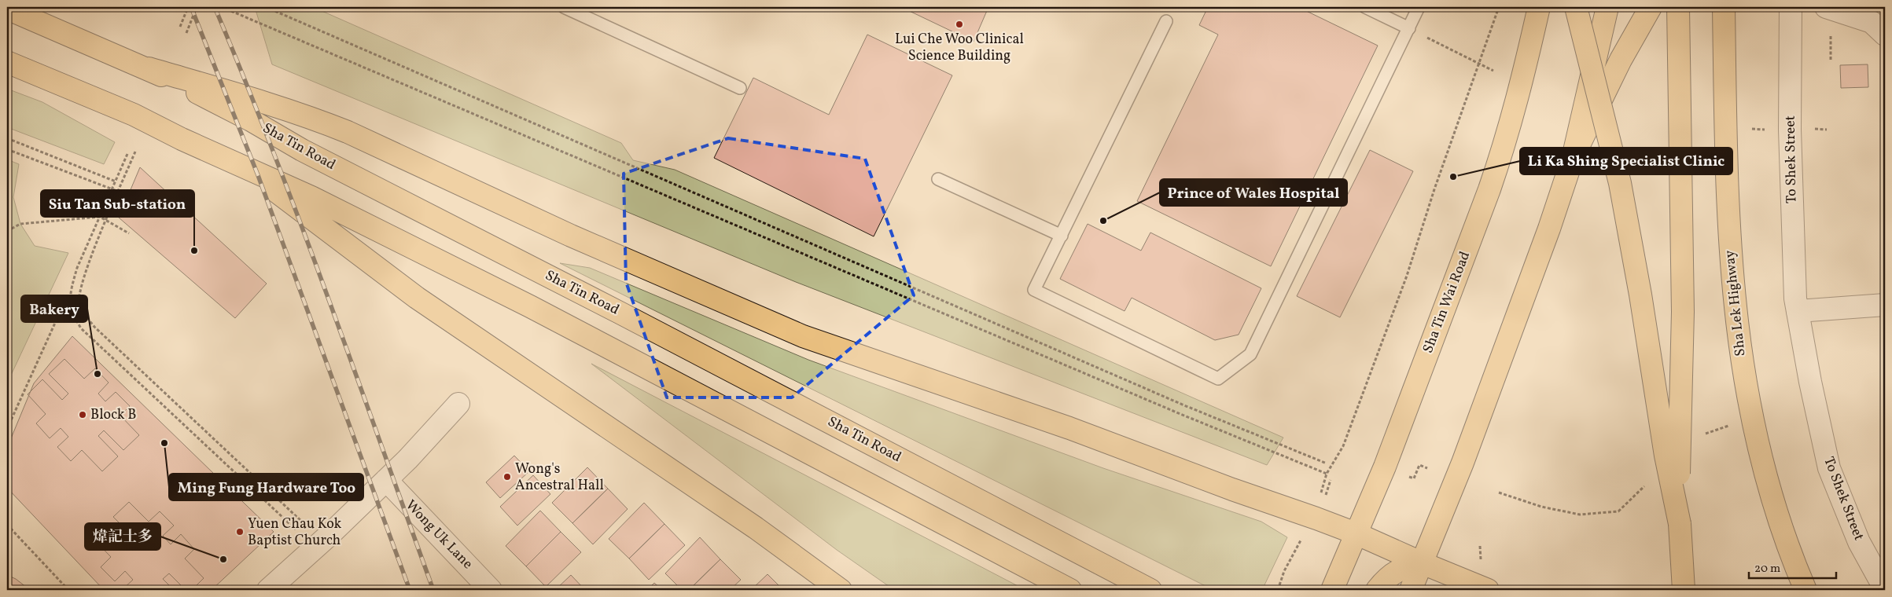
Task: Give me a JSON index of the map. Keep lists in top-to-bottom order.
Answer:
{
  "streets": {
    "main road": ["Sha Tin Road", "Sha Tin Wai Road", "Sha Lek Highway"],
    "street": ["To Shek Street", "Wong Uk Lane"]
  },
  "places": [
    "Lui Che Woo Clinical Science Building",
    "Li Ka Shing Specialist Clinic",
    "Prince of Wales Hospital",
    "Siu Tan Sub-station",
    "Bakery",
    "Block B",
    "Ming Fung Hardware Too",
    "Wong's Ancestral Hall",
    "Yuen Chau Kok Baptist Church",
    "煒記士多"
  ],
  "scale_bar": "20 m"
}
